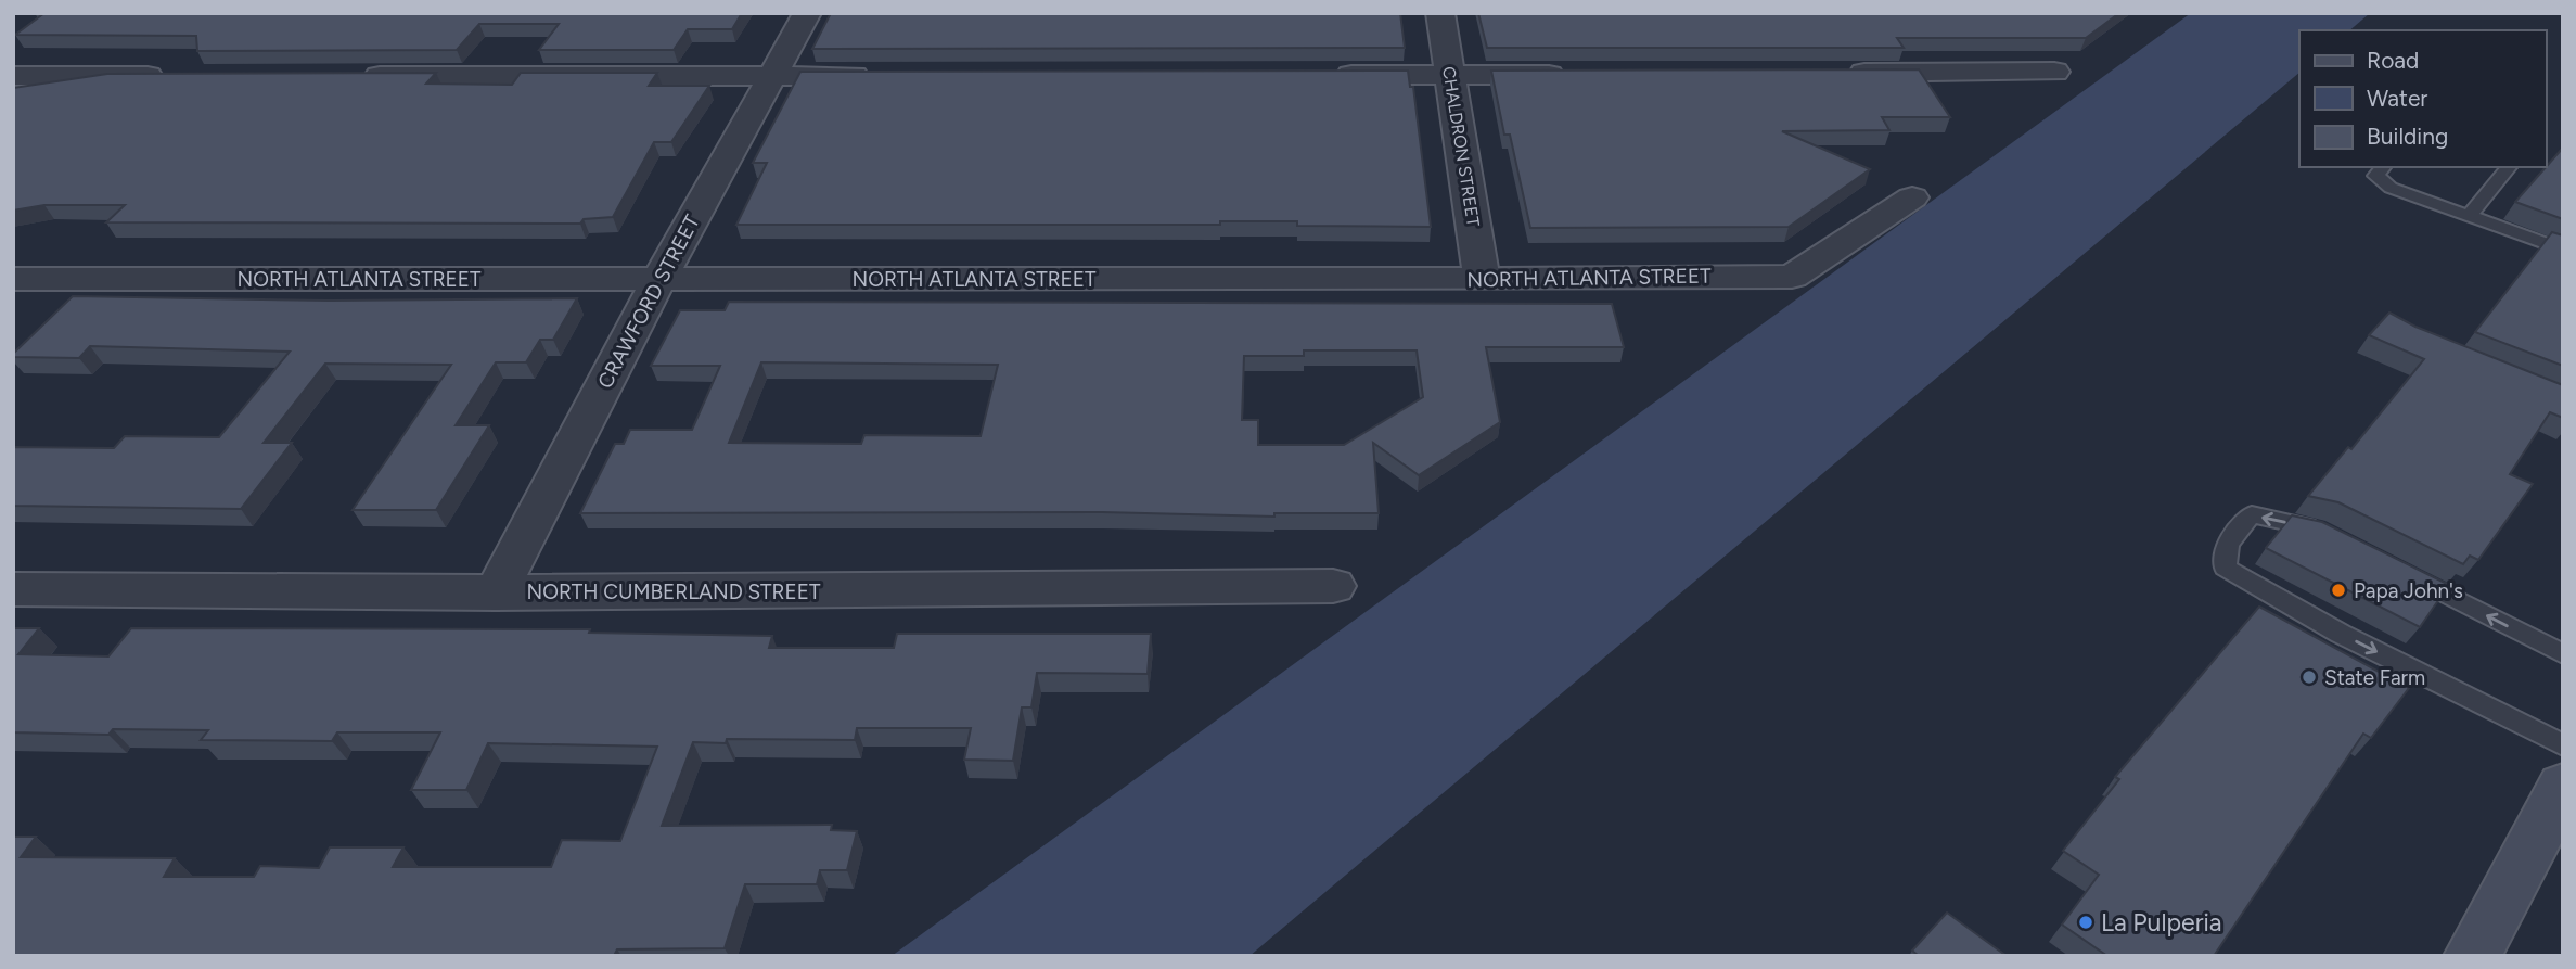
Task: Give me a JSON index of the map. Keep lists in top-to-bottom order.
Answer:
{
  "streets": {
    "street": [
      "CHALDRON STREET",
      "NORTH ATLANTA STREET",
      "CRAWFORD STREET",
      "NORTH CUMBERLAND STREET"
    ]
  },
  "crossings": [
    ["CHALDRON STREET", "NORTH ATLANTA STREET"],
    ["NORTH ATLANTA STREET", "CRAWFORD STREET"],
    ["CRAWFORD STREET", "NORTH CUMBERLAND STREET"]
  ],
  "places": ["Papa John's", "State Farm", "La Pulperia"],
  "legend": ["Road", "Water", "Building"]
}
